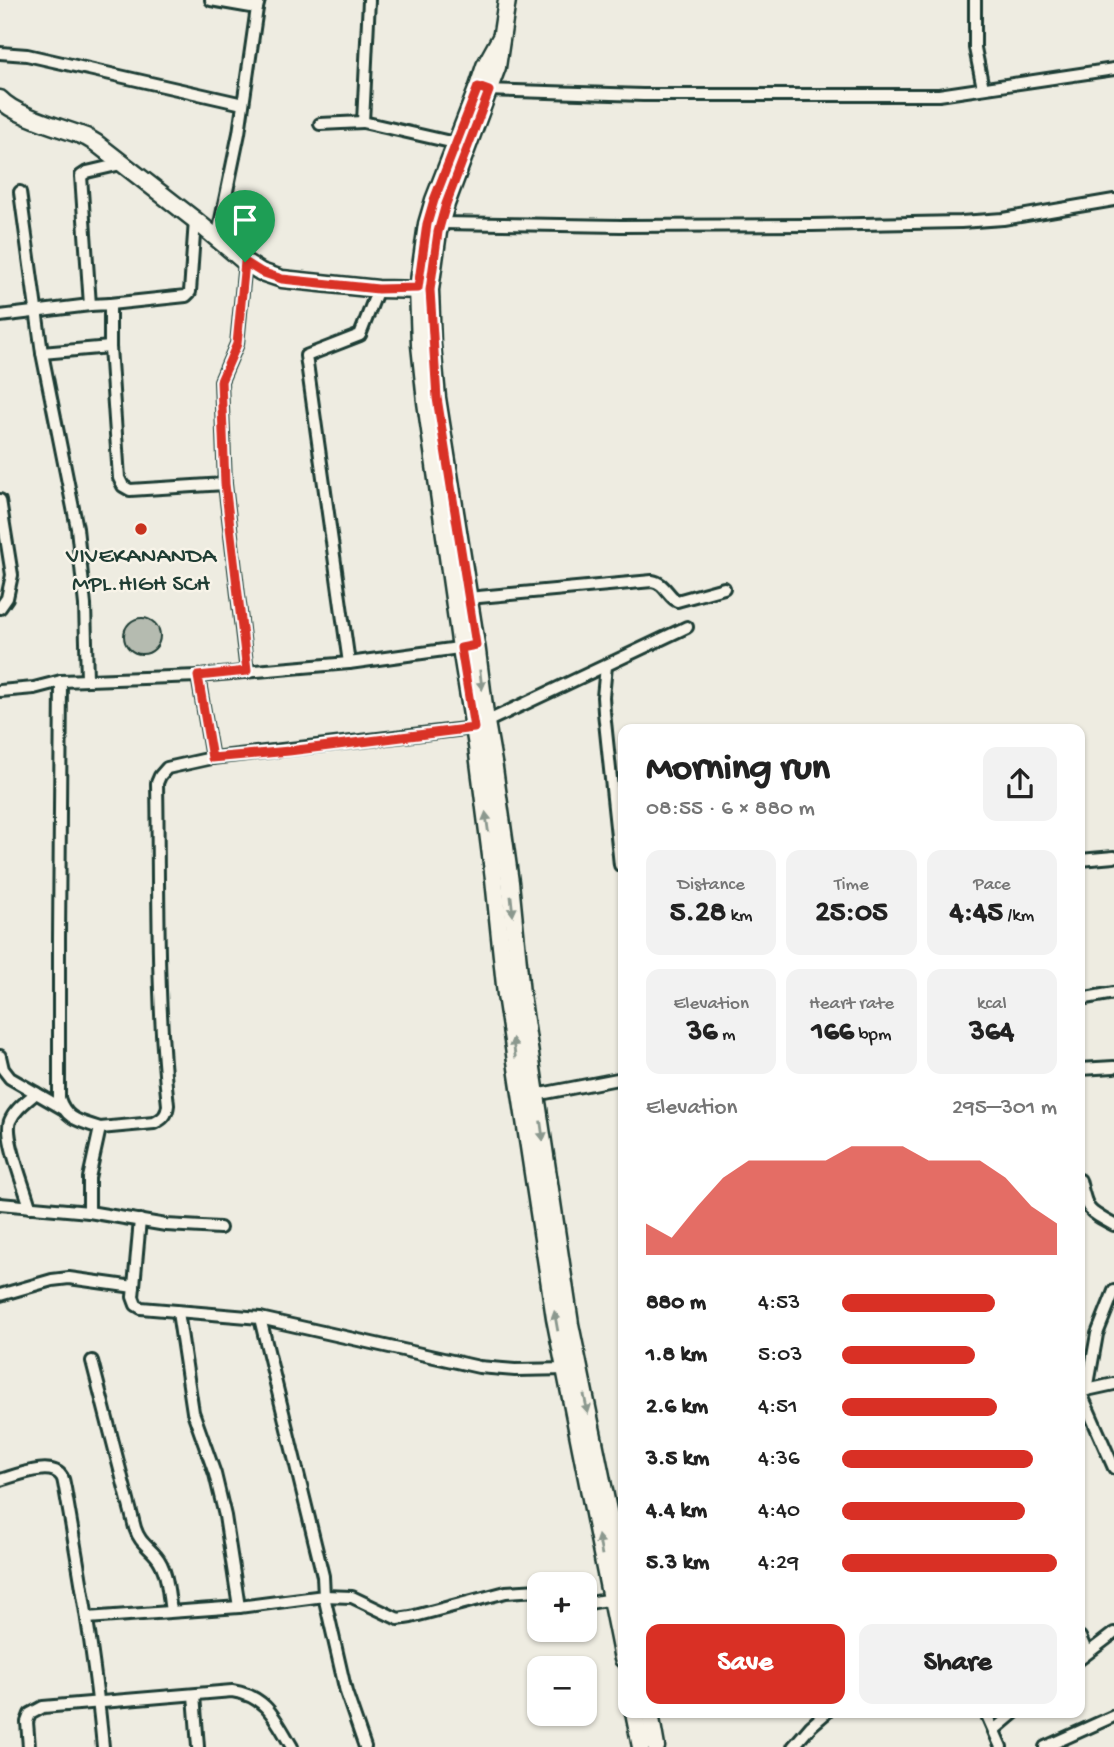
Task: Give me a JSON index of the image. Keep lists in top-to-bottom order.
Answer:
{
  "places": ["VIVEKANANDA MPL.HIGH SCH"],
  "page": {
    "heading": ["Morning run", "08:55 · 6 × 880 m"],
    "stats": [
      ["Distance", "5.28 km"],
      ["Time", "25:05"],
      ["Pace", "4:45 /km"],
      ["Elevation", "36 m"],
      ["Heart rate", "166 bpm"],
      ["kcal", "364"]
    ],
    "chart": ["Elevation", "295–301 m"],
    "list": [
      {
        "name": "880 m",
        "note": "4:53"
      },
      {
        "name": "1.8 km",
        "note": "5:03"
      },
      {
        "name": "2.6 km",
        "note": "4:51"
      },
      {
        "name": "3.5 km",
        "note": "4:36"
      },
      {
        "name": "4.4 km",
        "note": "4:40"
      },
      {
        "name": "5.3 km",
        "note": "4:29"
      }
    ],
    "map_buttons": ["+", "−"],
    "buttons": ["Save", "Share"]
  }
}
